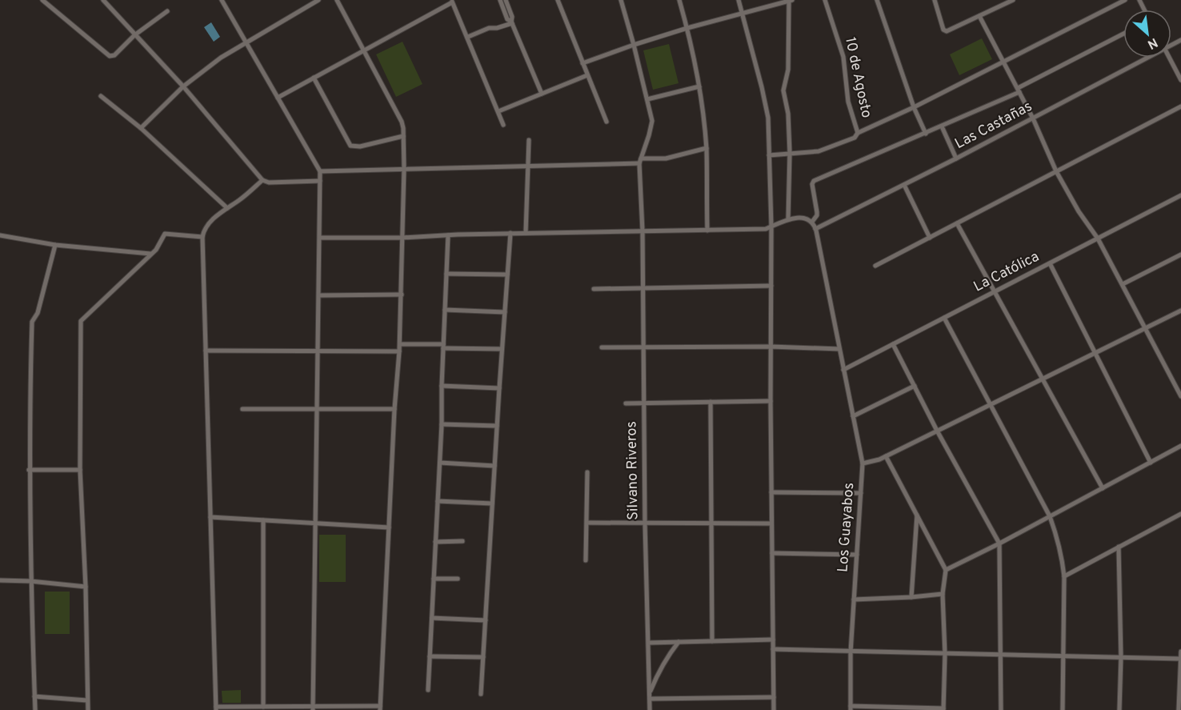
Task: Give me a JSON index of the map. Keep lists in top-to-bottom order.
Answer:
{
  "streets": {
    "street": [
      "10 de Agosto",
      "Las Castañas",
      "La Católica",
      "Silvano Riveros",
      "Los Guayabos"
    ]
  },
  "crossings": [
    ["Las Castañas", "Los Guayabos"],
    ["La Católica", "Los Guayabos"]
  ],
  "north": "bottom right"
}
